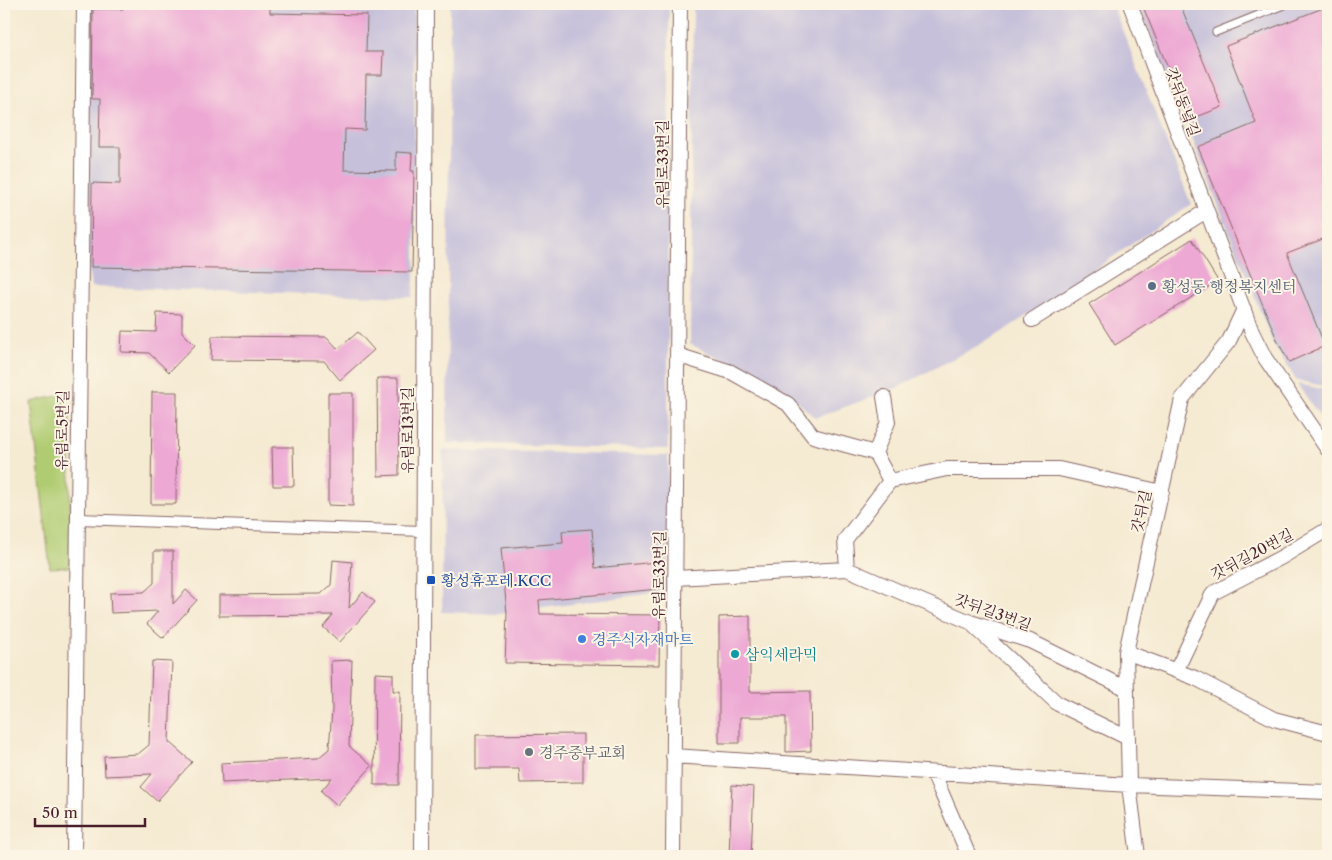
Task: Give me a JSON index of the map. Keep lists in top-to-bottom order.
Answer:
{
  "streets": {
    "street": [
      "갓뒤동녘길",
      "유림로33번길",
      "유림로5번길",
      "유림로13번길",
      "갓뒤길",
      "갓뒤길20번길",
      "갓뒤길3번길"
    ]
  },
  "crossings": [
    ["갓뒤동녘길", "갓뒤길"],
    ["유림로33번길", "갓뒤길3번길"],
    ["갓뒤길", "갓뒤길3번길"]
  ],
  "places": {
    "other": [
      "황성동 행정복지센터",
      "경주식자재마트",
      "삼익세라믹",
      "경주중부교회"
    ],
    "transit": ["황성휴포레.KCC"]
  },
  "scale_bar": "50 m"
}
